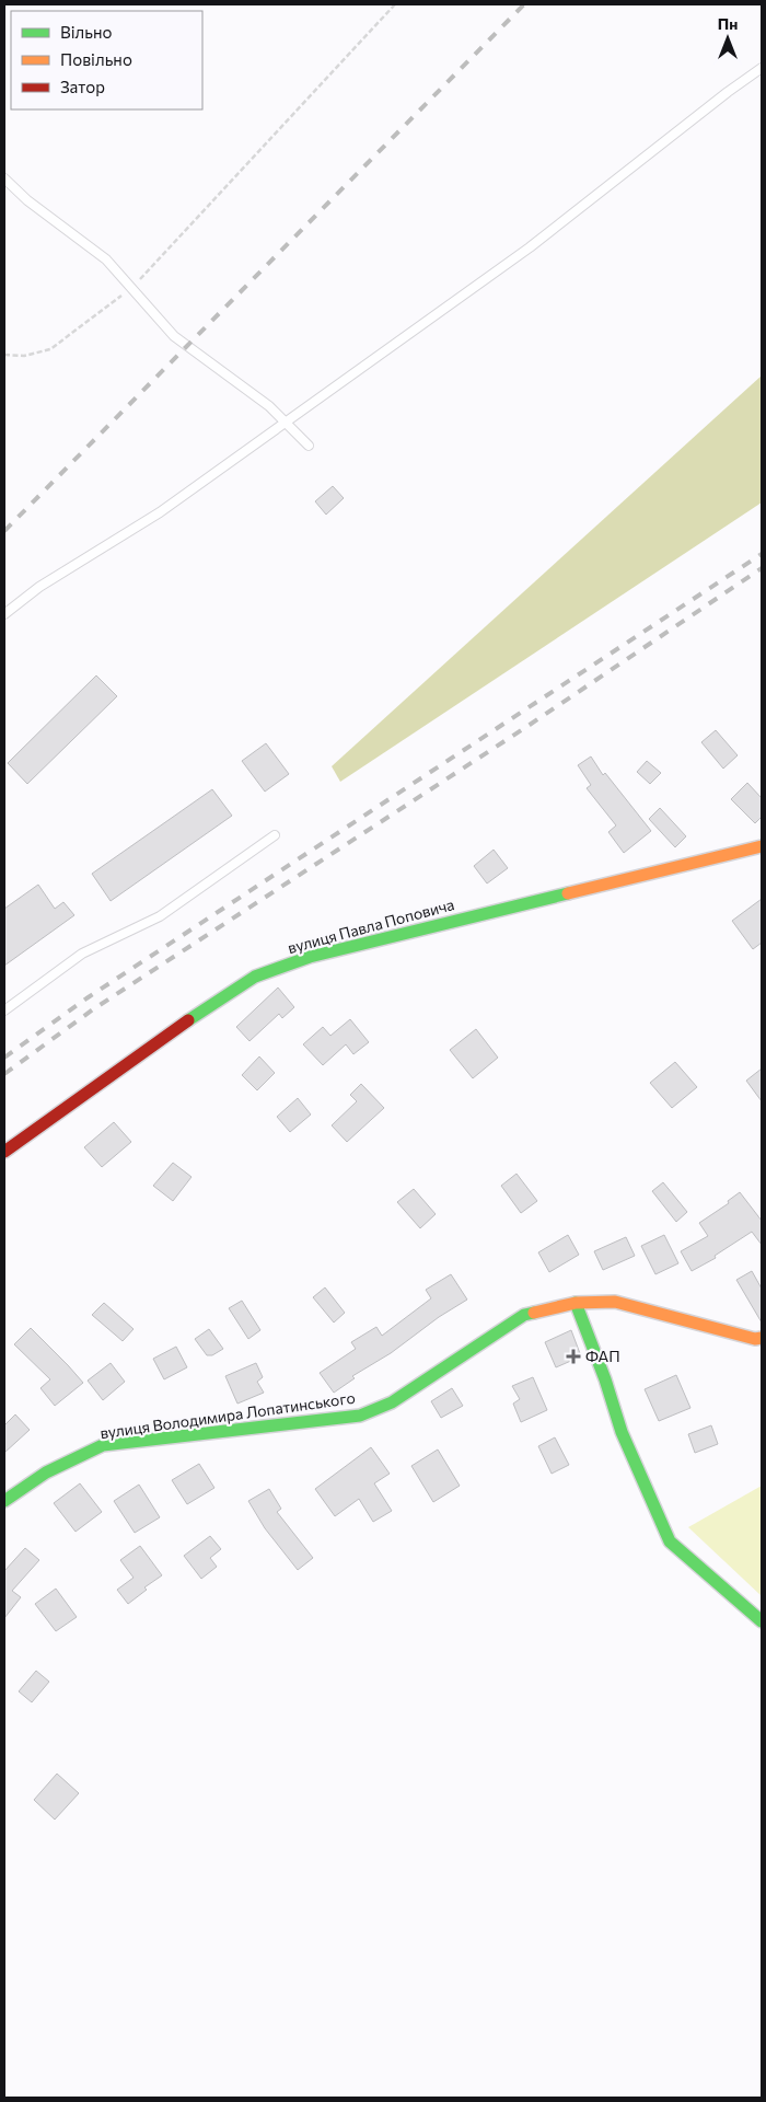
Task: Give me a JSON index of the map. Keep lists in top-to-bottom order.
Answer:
{
  "streets": {
    "street": ["вулиця Павла Поповича", "вулиця Володимира Лопатинського"]
  },
  "places": {
    "health": ["ФАП"]
  },
  "legend": ["Вільно", "Повільно", "Затор"],
  "north": "top"
}
